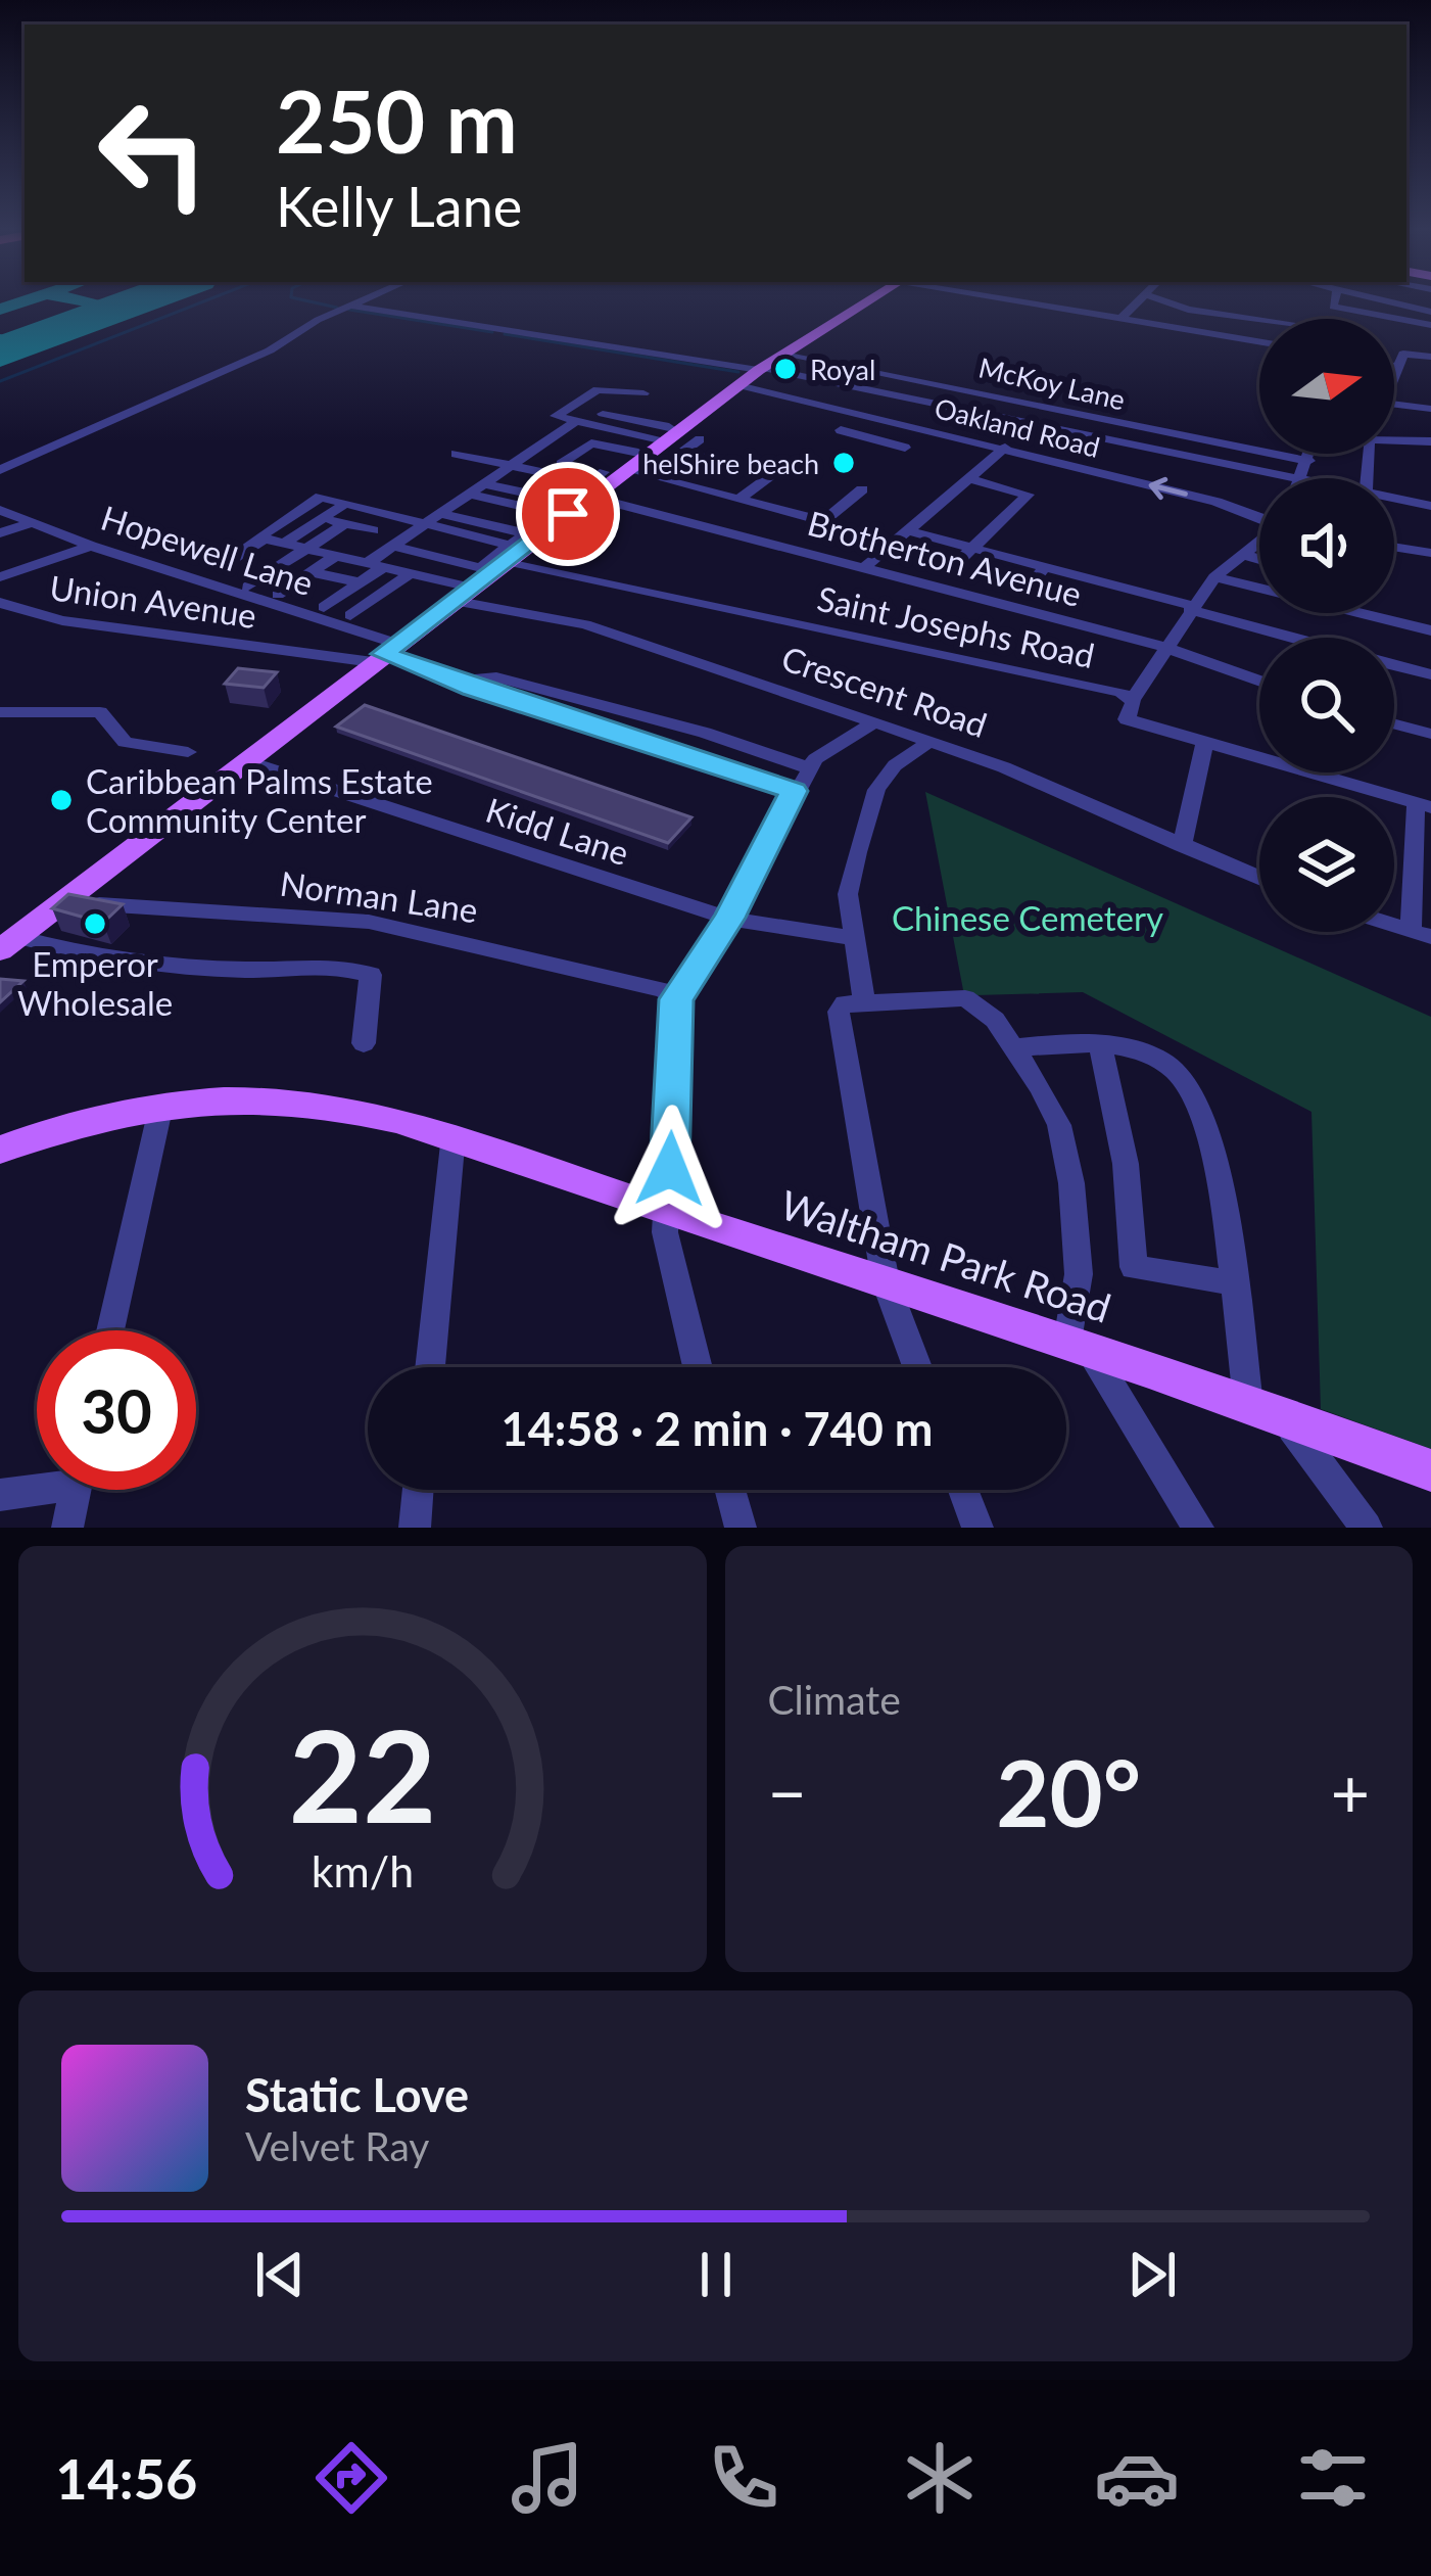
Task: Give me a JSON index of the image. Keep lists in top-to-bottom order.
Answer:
{
  "streets": {
    "main road": ["Waltham Park Road"],
    "street": [
      "McKoy Lane",
      "Oakland Road",
      "Hopewell Lane",
      "Brotherton Avenue",
      "Union Avenue",
      "Saint Josephs Road",
      "Crescent Road",
      "Kidd Lane",
      "Norman Lane"
    ]
  },
  "crossings": [
    ["Hopewell Lane", "Union Avenue"],
    ["Saint Josephs Road", "Crescent Road"]
  ],
  "parks": ["Chinese Cemetery"],
  "places": [
    "Royal",
    "helShire beach",
    "Caribbean Palms Estate Community Center",
    "Emperor Wholesale"
  ],
  "north": "right",
  "page": {
    "turn": ["250 m", "Kelly Lane"],
    "limit": "30",
    "trip": "14:58 · 2 min · 740 m",
    "tile": "Climate",
    "heat": ["−", "20°", "+"],
    "song": ["Static Love", "Velvet Ray"],
    "tabs": "14:56",
    "gauge": ["22", "km/h"]
  }
}
